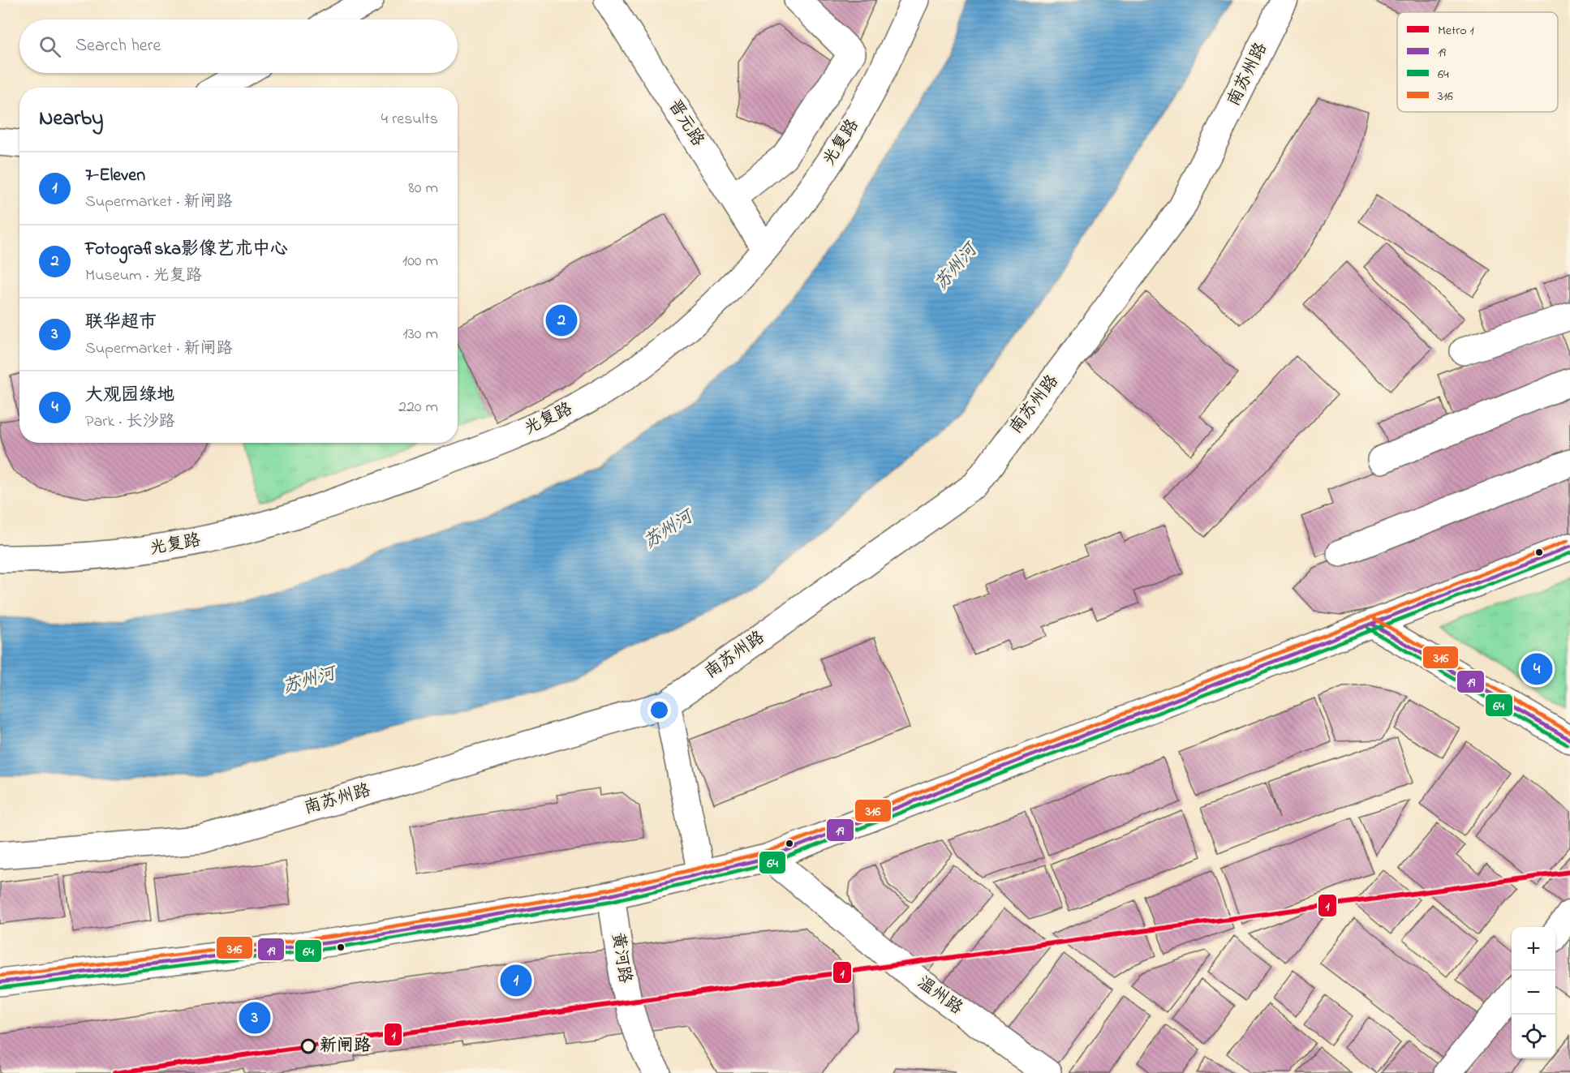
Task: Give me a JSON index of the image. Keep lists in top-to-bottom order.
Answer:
{
  "streets": {
    "street": [
      "南苏州路",
      "晋元路",
      "光复路",
      "黄河路",
      "温州路"
    ]
  },
  "crossings": [
    ["晋元路", "光复路"]
  ],
  "water": ["苏州河"],
  "places": ["新闸路"],
  "lines": [
    "transit line 316",
    "transit line 19",
    "transit line 64",
    "metro line 1"
  ],
  "legend": [
    "Metro 1",
    "19",
    "64",
    "316"
  ],
  "page": {
    "search": "Search here",
    "heading": ["Nearby", "4 results"],
    "list": [
      {
        "mark": "1",
        "name": "7-Eleven",
        "note": "Supermarket · 新闸路",
        "value": "80 m"
      },
      {
        "mark": "2",
        "name": "Fotografiska影像艺术中心",
        "note": "Museum · 光复路",
        "value": "100 m"
      },
      {
        "mark": "3",
        "name": "联华超市",
        "note": "Supermarket · 新闸路",
        "value": "130 m"
      },
      {
        "mark": "4",
        "name": "大观园绿地",
        "note": "Park · 长沙路",
        "value": "220 m"
      }
    ],
    "pins": [
      "2",
      "4",
      "1",
      "3"
    ],
    "map_buttons": ["+", "−"]
  }
}
